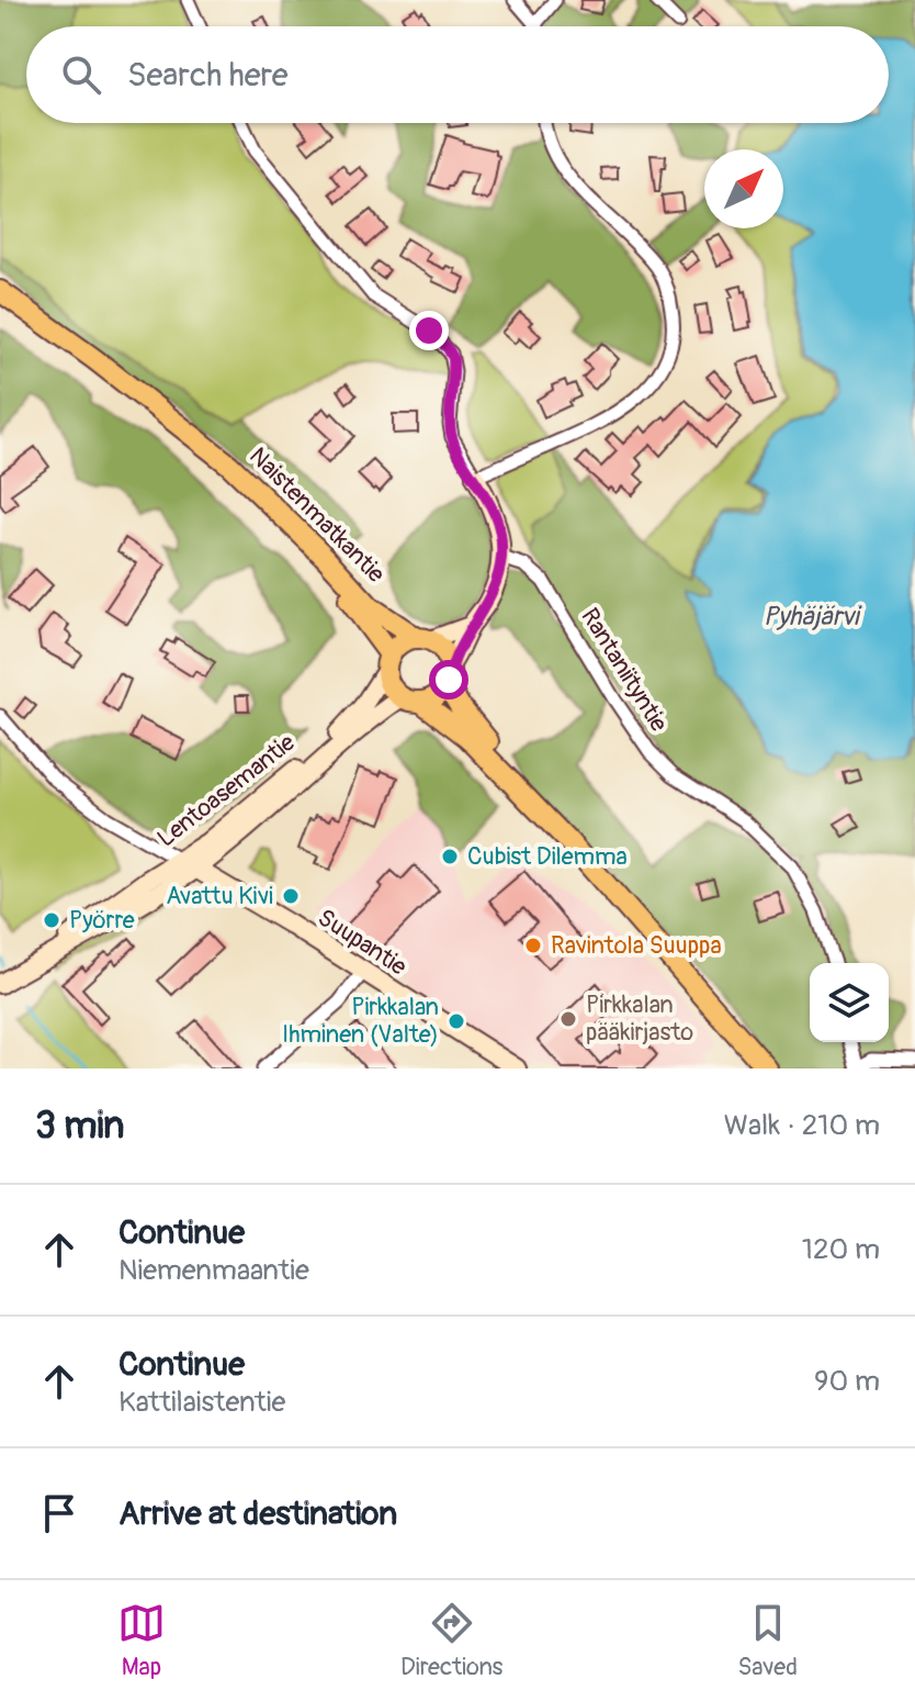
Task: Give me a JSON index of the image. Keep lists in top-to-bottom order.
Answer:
{
  "streets": {
    "main road": ["Naistenmatkantie", "Lentoasemantie", "Suupantie"],
    "street": ["Rantaniityntie"]
  },
  "crossings": [
    ["Naistenmatkantie", "Lentoasemantie"],
    ["Lentoasemantie", "Suupantie"]
  ],
  "water": ["Pyhäjärvi"],
  "places": [
    "Cubist Dilemma",
    "Avattu Kivi",
    "Pyörre",
    "Ravintola Suuppa",
    "Pirkkalan pääkirjasto",
    "Pirkkalan Ihminen (Valte)"
  ],
  "north": "top right",
  "page": {
    "search": "Search here",
    "heading": ["3 min", "Walk · 210 m"],
    "list": [
      ["Continue", "Niemenmaantie", "120 m"],
      ["Continue", "Kattilaistentie", "90 m"],
      "Arrive at destination"
    ],
    "nav": ["Map", "Directions", "Saved"]
  }
}
